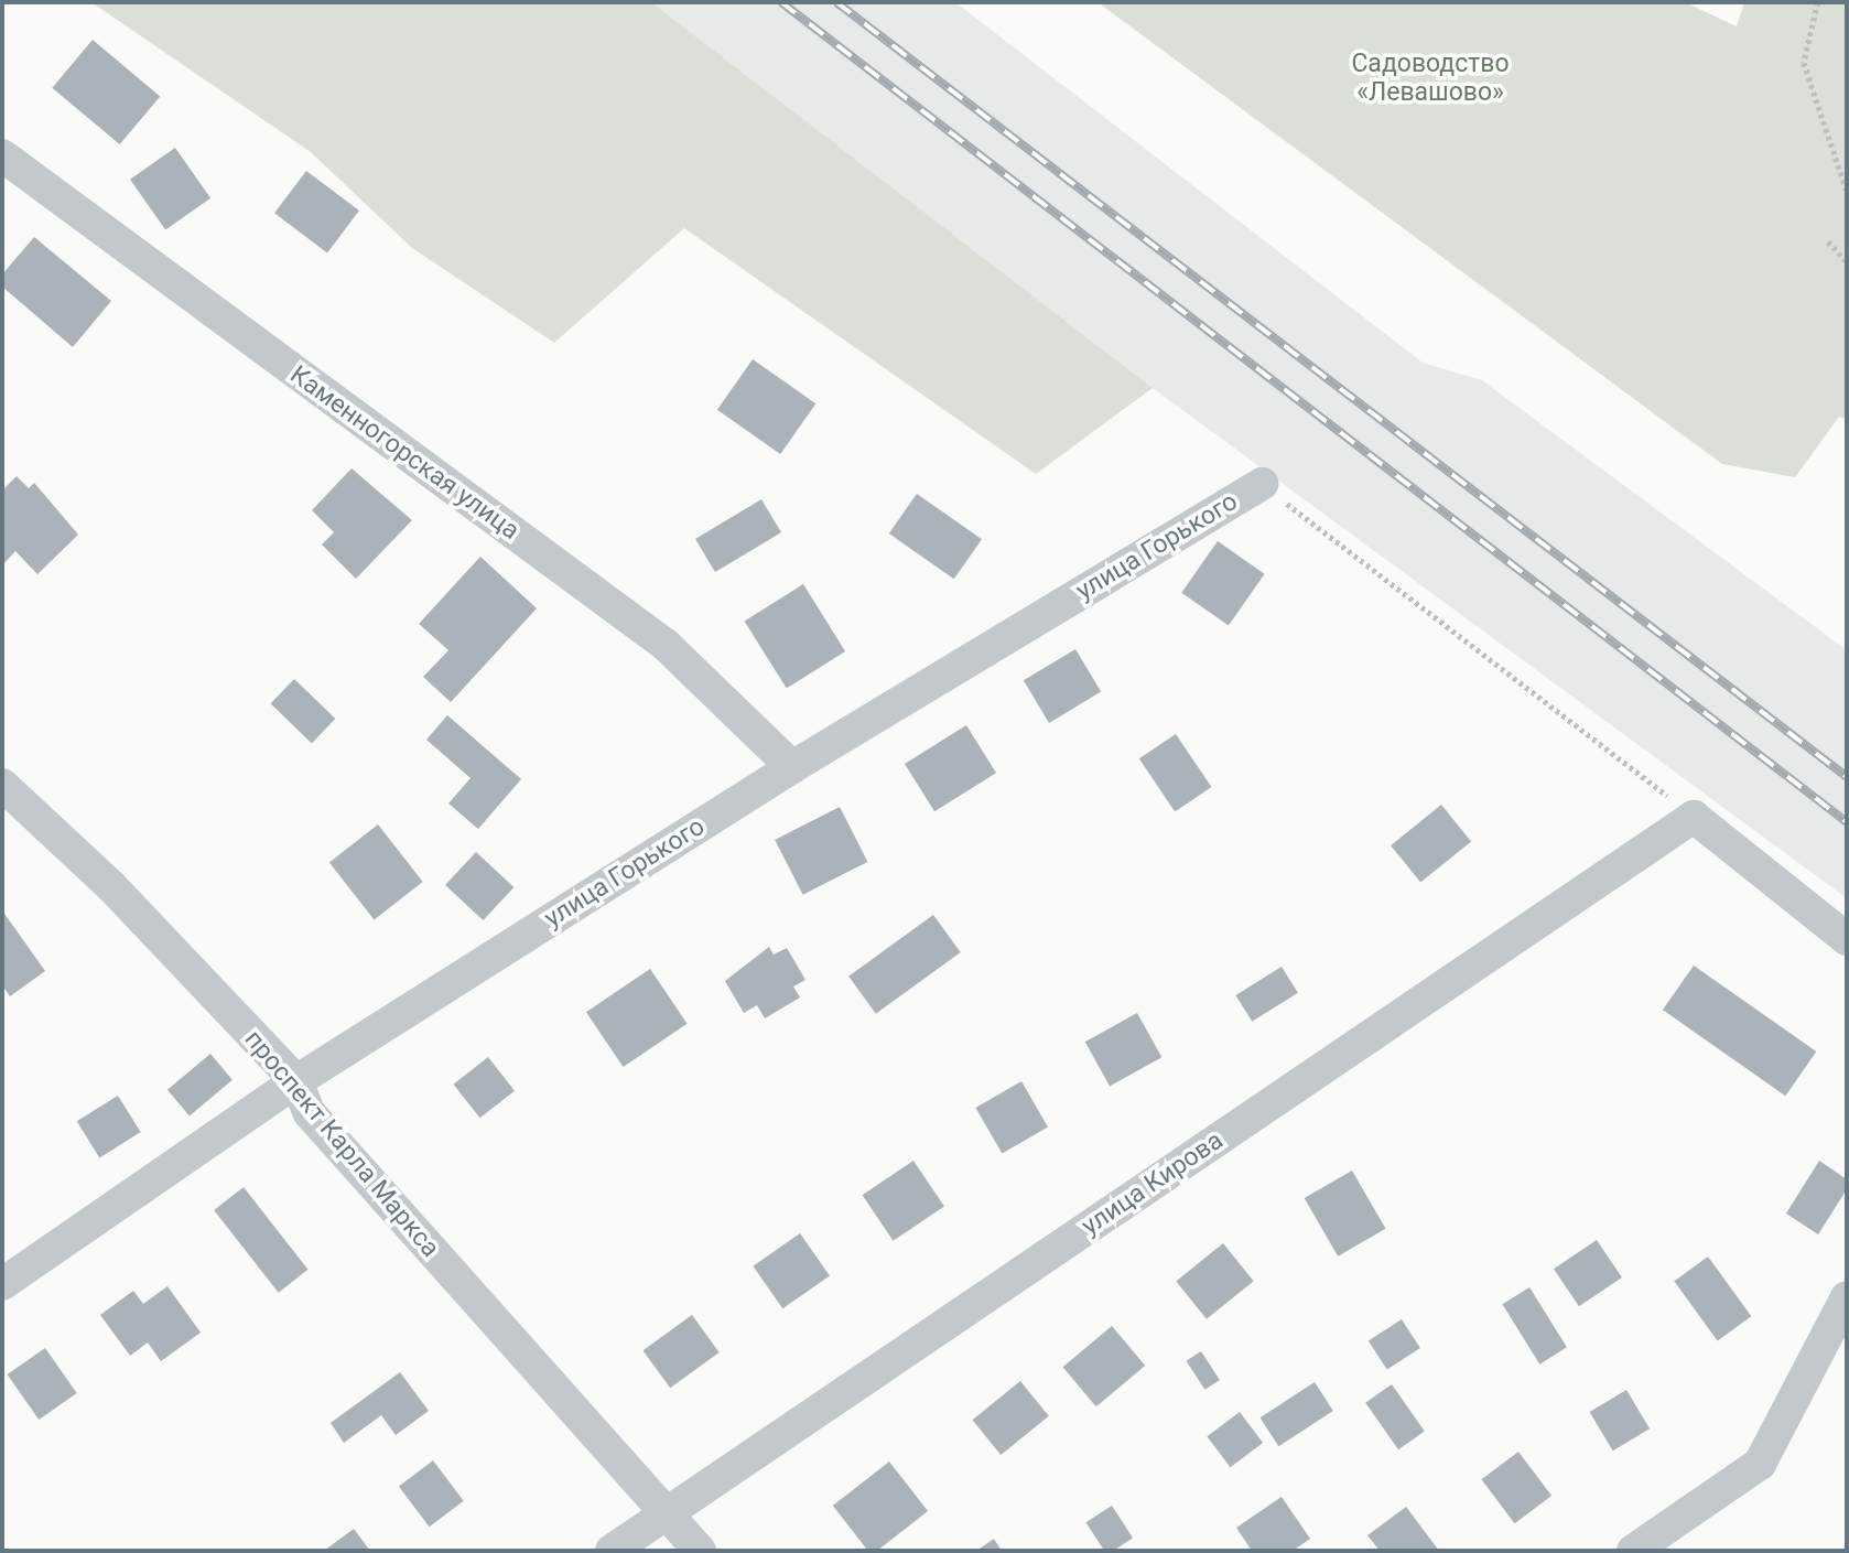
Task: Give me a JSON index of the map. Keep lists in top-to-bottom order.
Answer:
{
  "streets": {
    "street": [
      "Каменногорская улица",
      "улица Горького",
      "проспект Карла Маркса",
      "улица Кирова"
    ]
  },
  "crossings": [
    ["Каменногорская улица", "улица Горького"],
    ["улица Горького", "проспект Карла Маркса"],
    ["проспект Карла Маркса", "улица Кирова"]
  ],
  "parks": ["Садоводство «Левашово»"]
}
